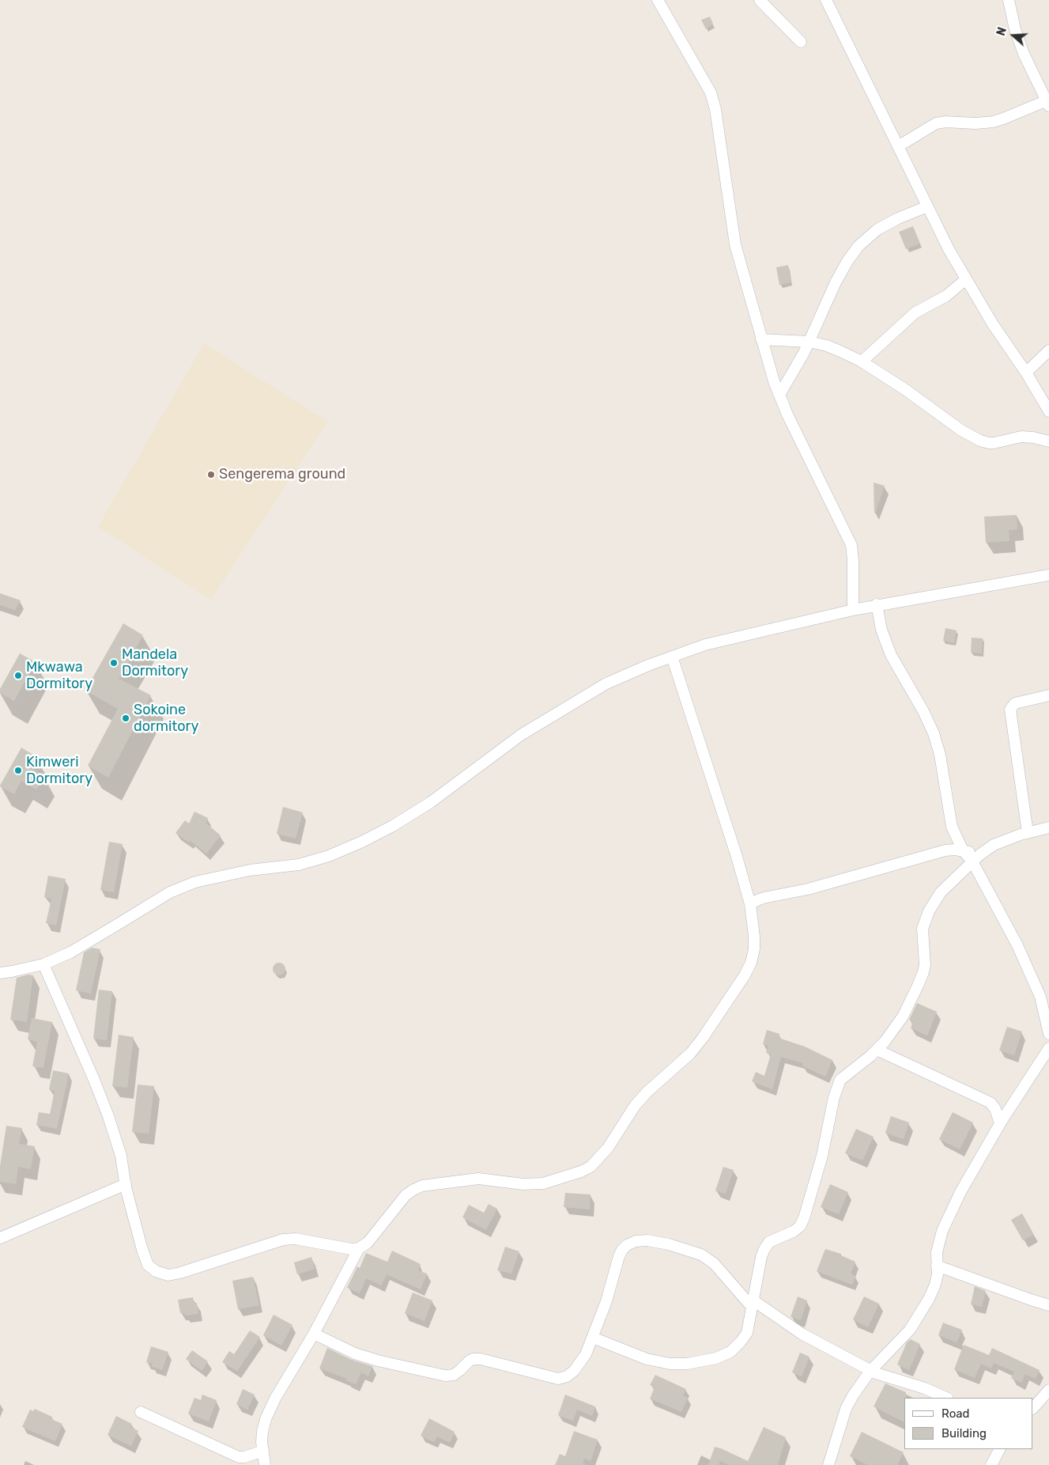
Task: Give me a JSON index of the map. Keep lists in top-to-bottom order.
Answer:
{
  "places": [
    "Sengerema ground",
    "Mandela Dormitory",
    "Mkwawa Dormitory",
    "Sokoine dormitory",
    "Kimweri Dormitory"
  ],
  "legend": ["Road", "Building"],
  "north": "left"
}
